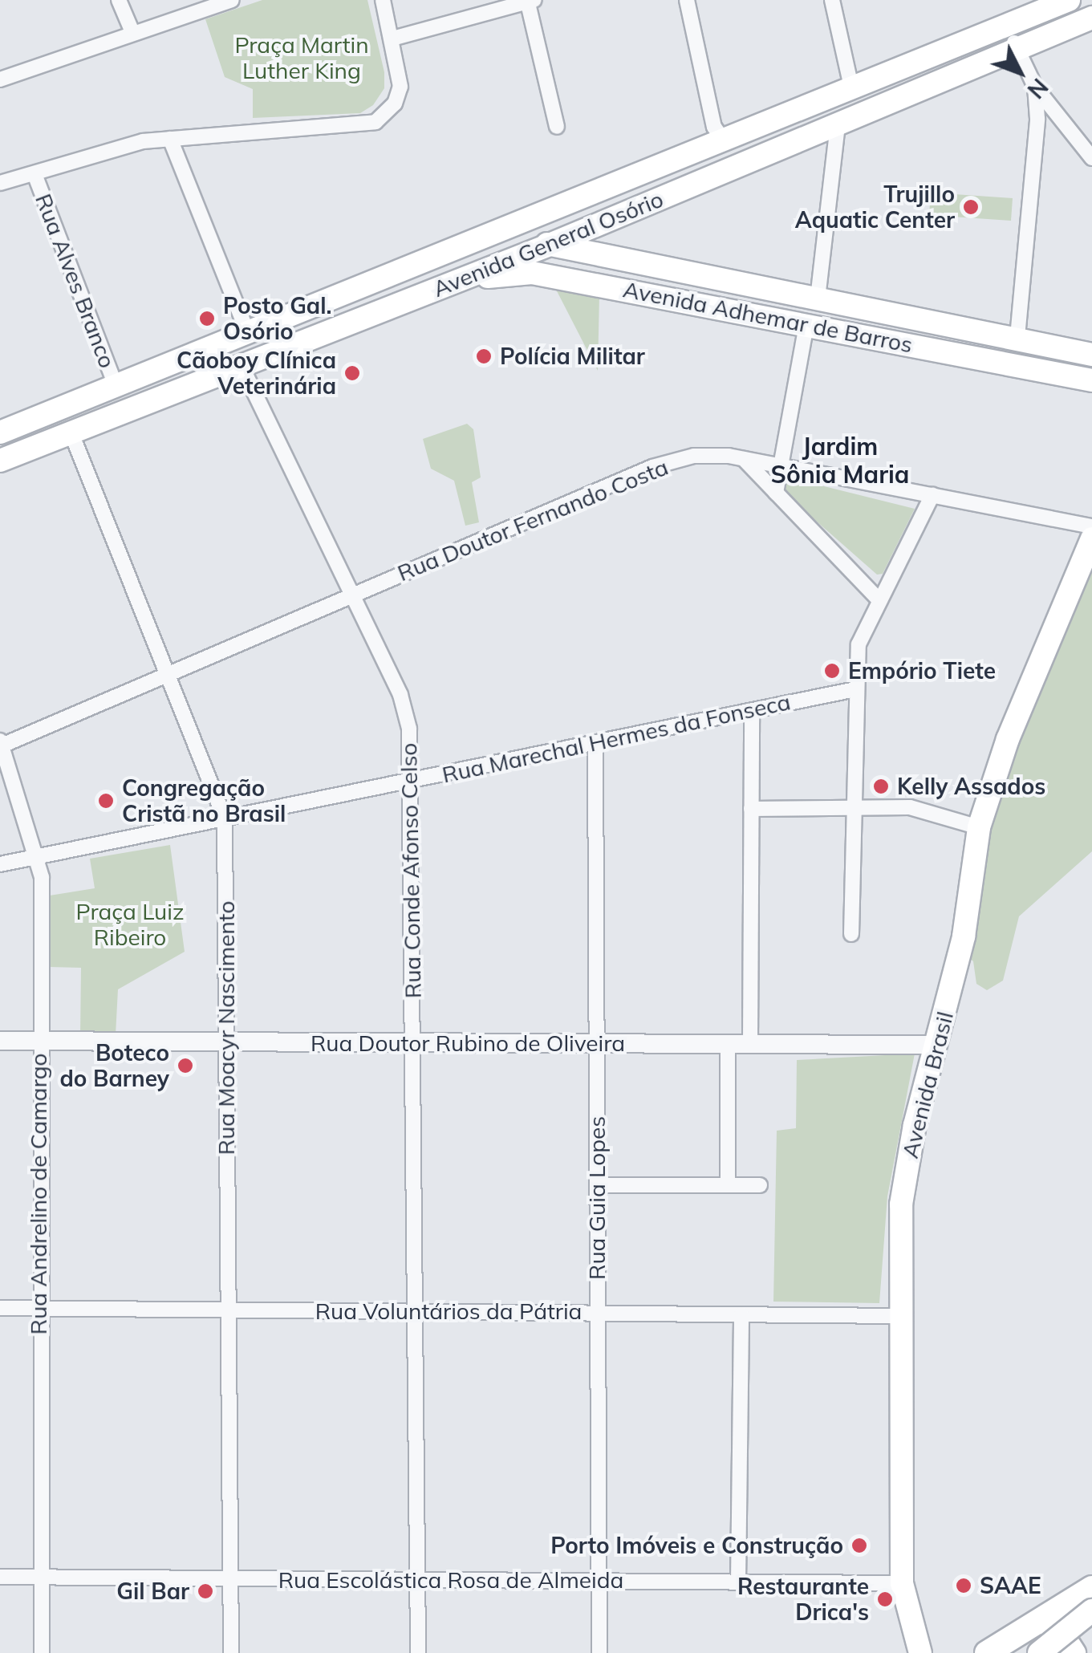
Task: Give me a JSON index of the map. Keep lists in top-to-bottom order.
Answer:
{
  "streets": {
    "main road": ["Avenida General Osório", "Avenida Adhemar de Barros", "Avenida Brasil"],
    "street": [
      "Rua Alves Branco",
      "Rua Doutor Fernando Costa",
      "Rua Marechal Hermes da Fonseca",
      "Rua Conde Afonso Celso",
      "Rua Moacyr Nascimento",
      "Rua Doutor Rubino de Oliveira",
      "Rua Andrelino de Camargo",
      "Rua Guia Lopes",
      "Rua Voluntários da Pátria",
      "Rua Escolástica Rosa de Almeida"
    ]
  },
  "crossings": [
    ["Avenida General Osório", "Rua Alves Branco"],
    ["Avenida General Osório", "Avenida Adhemar de Barros"],
    ["Avenida General Osório", "Rua Conde Afonso Celso"],
    ["Avenida General Osório", "Rua Moacyr Nascimento"],
    ["Rua Doutor Fernando Costa", "Rua Conde Afonso Celso"],
    ["Rua Doutor Fernando Costa", "Rua Moacyr Nascimento"],
    ["Rua Doutor Fernando Costa", "Rua Andrelino de Camargo"],
    ["Rua Marechal Hermes da Fonseca", "Rua Conde Afonso Celso"],
    ["Rua Marechal Hermes da Fonseca", "Rua Moacyr Nascimento"],
    ["Rua Marechal Hermes da Fonseca", "Rua Andrelino de Camargo"],
    ["Rua Marechal Hermes da Fonseca", "Rua Guia Lopes"],
    ["Rua Conde Afonso Celso", "Rua Doutor Rubino de Oliveira"],
    ["Rua Conde Afonso Celso", "Rua Voluntários da Pátria"],
    ["Rua Conde Afonso Celso", "Rua Escolástica Rosa de Almeida"],
    ["Rua Moacyr Nascimento", "Rua Doutor Rubino de Oliveira"],
    ["Rua Moacyr Nascimento", "Rua Voluntários da Pátria"],
    ["Rua Moacyr Nascimento", "Rua Escolástica Rosa de Almeida"],
    ["Rua Doutor Rubino de Oliveira", "Avenida Brasil"],
    ["Rua Doutor Rubino de Oliveira", "Rua Andrelino de Camargo"],
    ["Rua Doutor Rubino de Oliveira", "Rua Guia Lopes"],
    ["Avenida Brasil", "Rua Voluntários da Pátria"],
    ["Avenida Brasil", "Rua Escolástica Rosa de Almeida"],
    ["Rua Andrelino de Camargo", "Rua Voluntários da Pátria"],
    ["Rua Andrelino de Camargo", "Rua Escolástica Rosa de Almeida"],
    ["Rua Guia Lopes", "Rua Voluntários da Pátria"],
    ["Rua Guia Lopes", "Rua Escolástica Rosa de Almeida"]
  ],
  "districts": ["Jardim Sônia Maria"],
  "parks": ["Praça Martin Luther King", "Praça Luiz Ribeiro"],
  "places": [
    "Trujillo Aquatic Center",
    "Posto Gal. Osório",
    "Polícia Militar",
    "Cãoboy Clínica Veterinária",
    "Empório Tiete",
    "Kelly Assados",
    "Congregação Cristã no Brasil",
    "Boteco do Barney",
    "Porto Imóveis e Construção",
    "SAAE",
    "Gil Bar",
    "Restaurante Drica's"
  ],
  "north": "bottom right"
}
